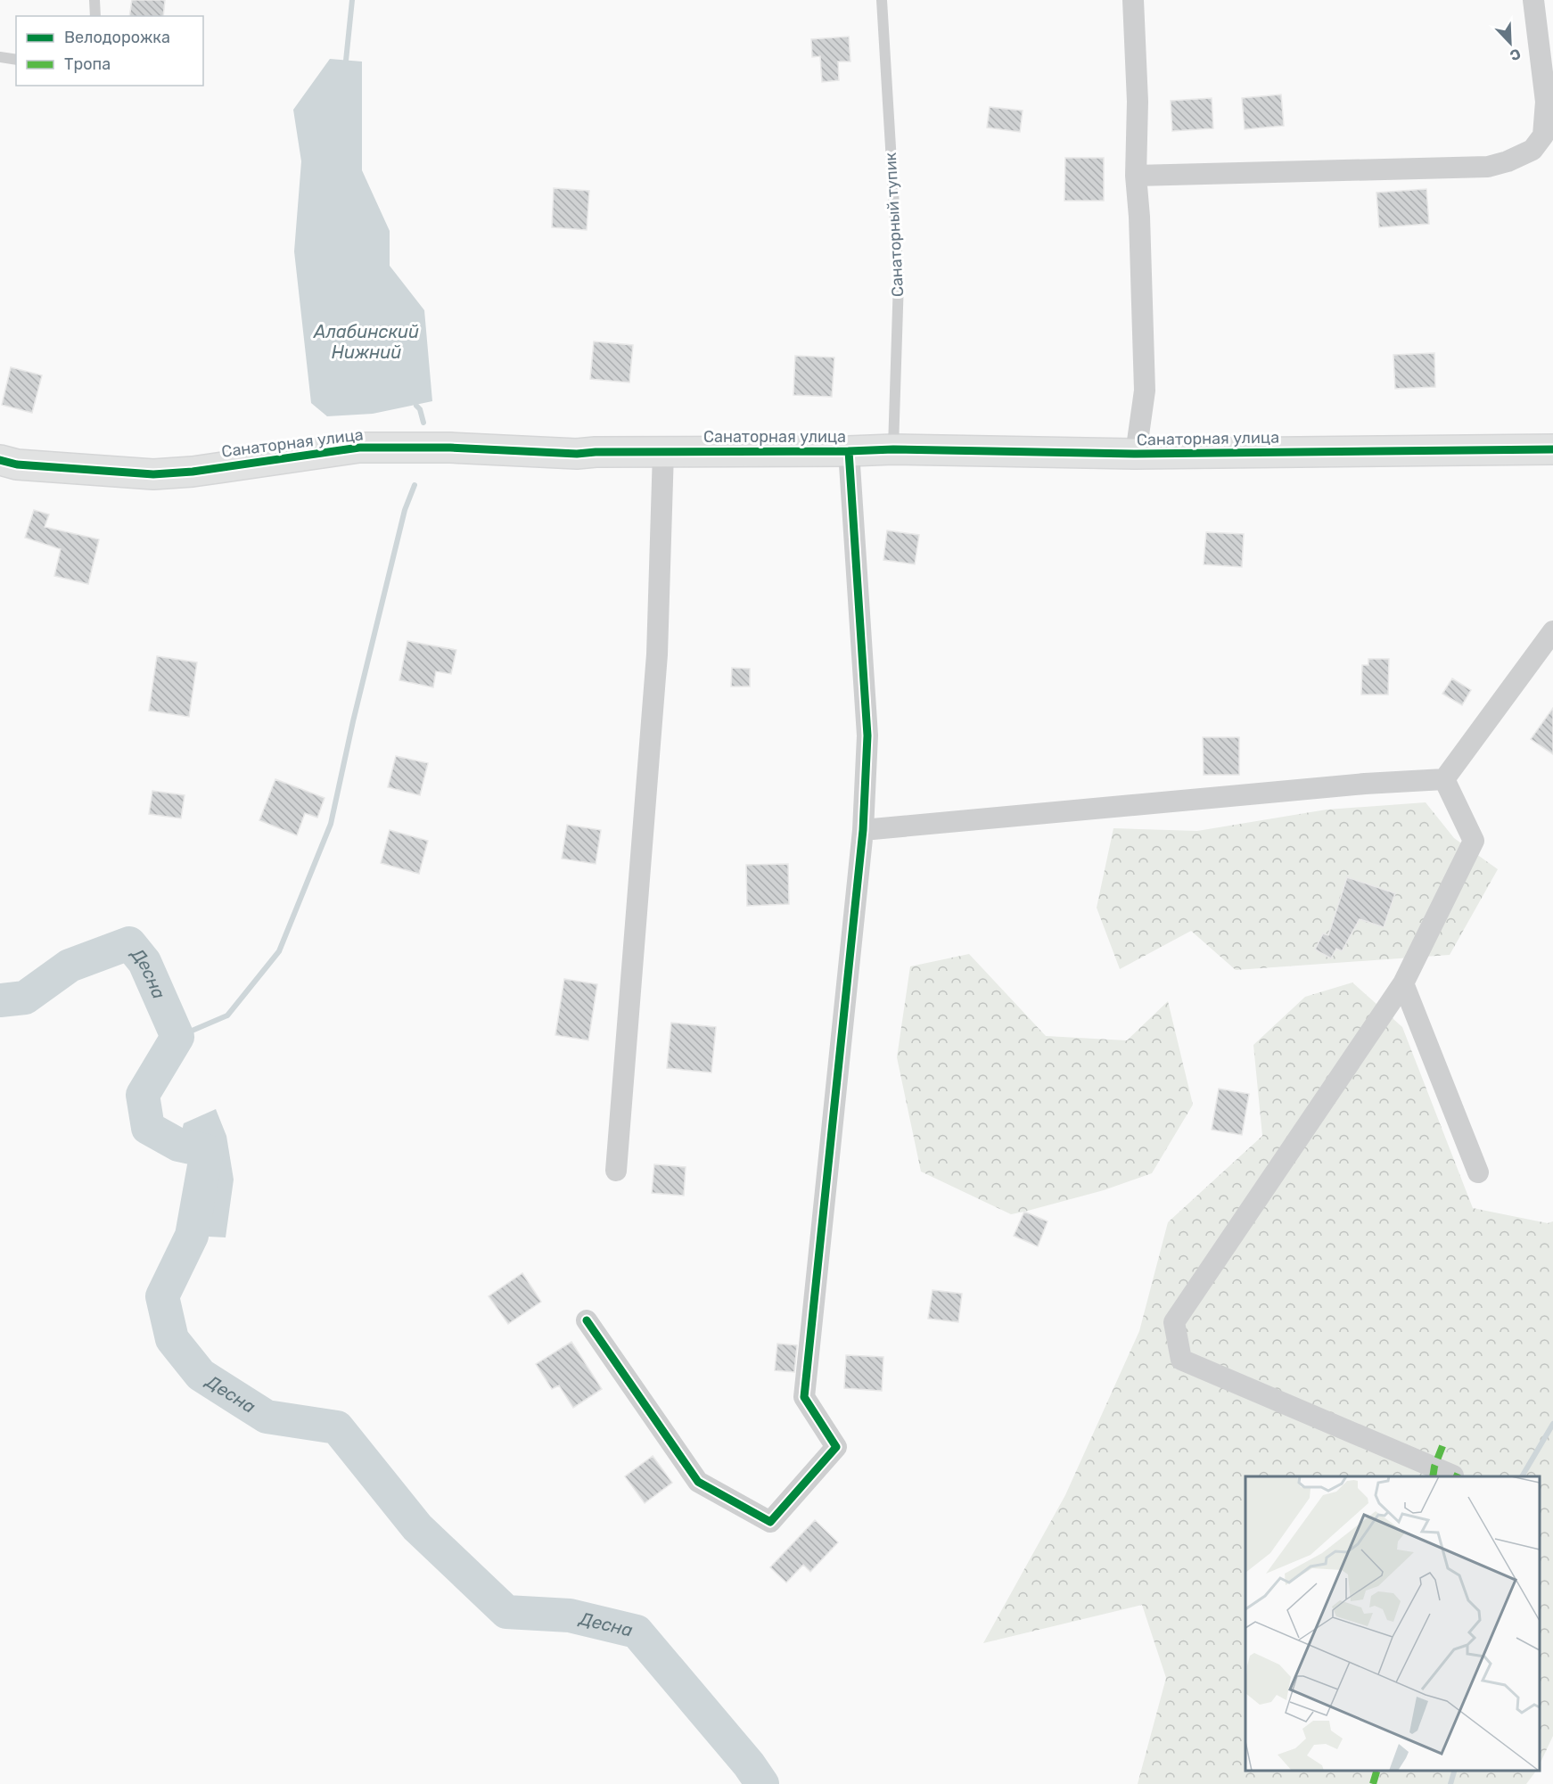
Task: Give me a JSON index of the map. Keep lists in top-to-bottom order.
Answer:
{
  "streets": {
    "street": ["Санаторная улица"],
    "lane": ["Санаторный тупик"]
  },
  "crossings": [
    ["Санаторный тупик", "Санаторная улица"]
  ],
  "water": ["Алабинский Нижний", "Десна"],
  "legend": ["Велодорожка", "Тропа"],
  "north": "bottom right"
}
